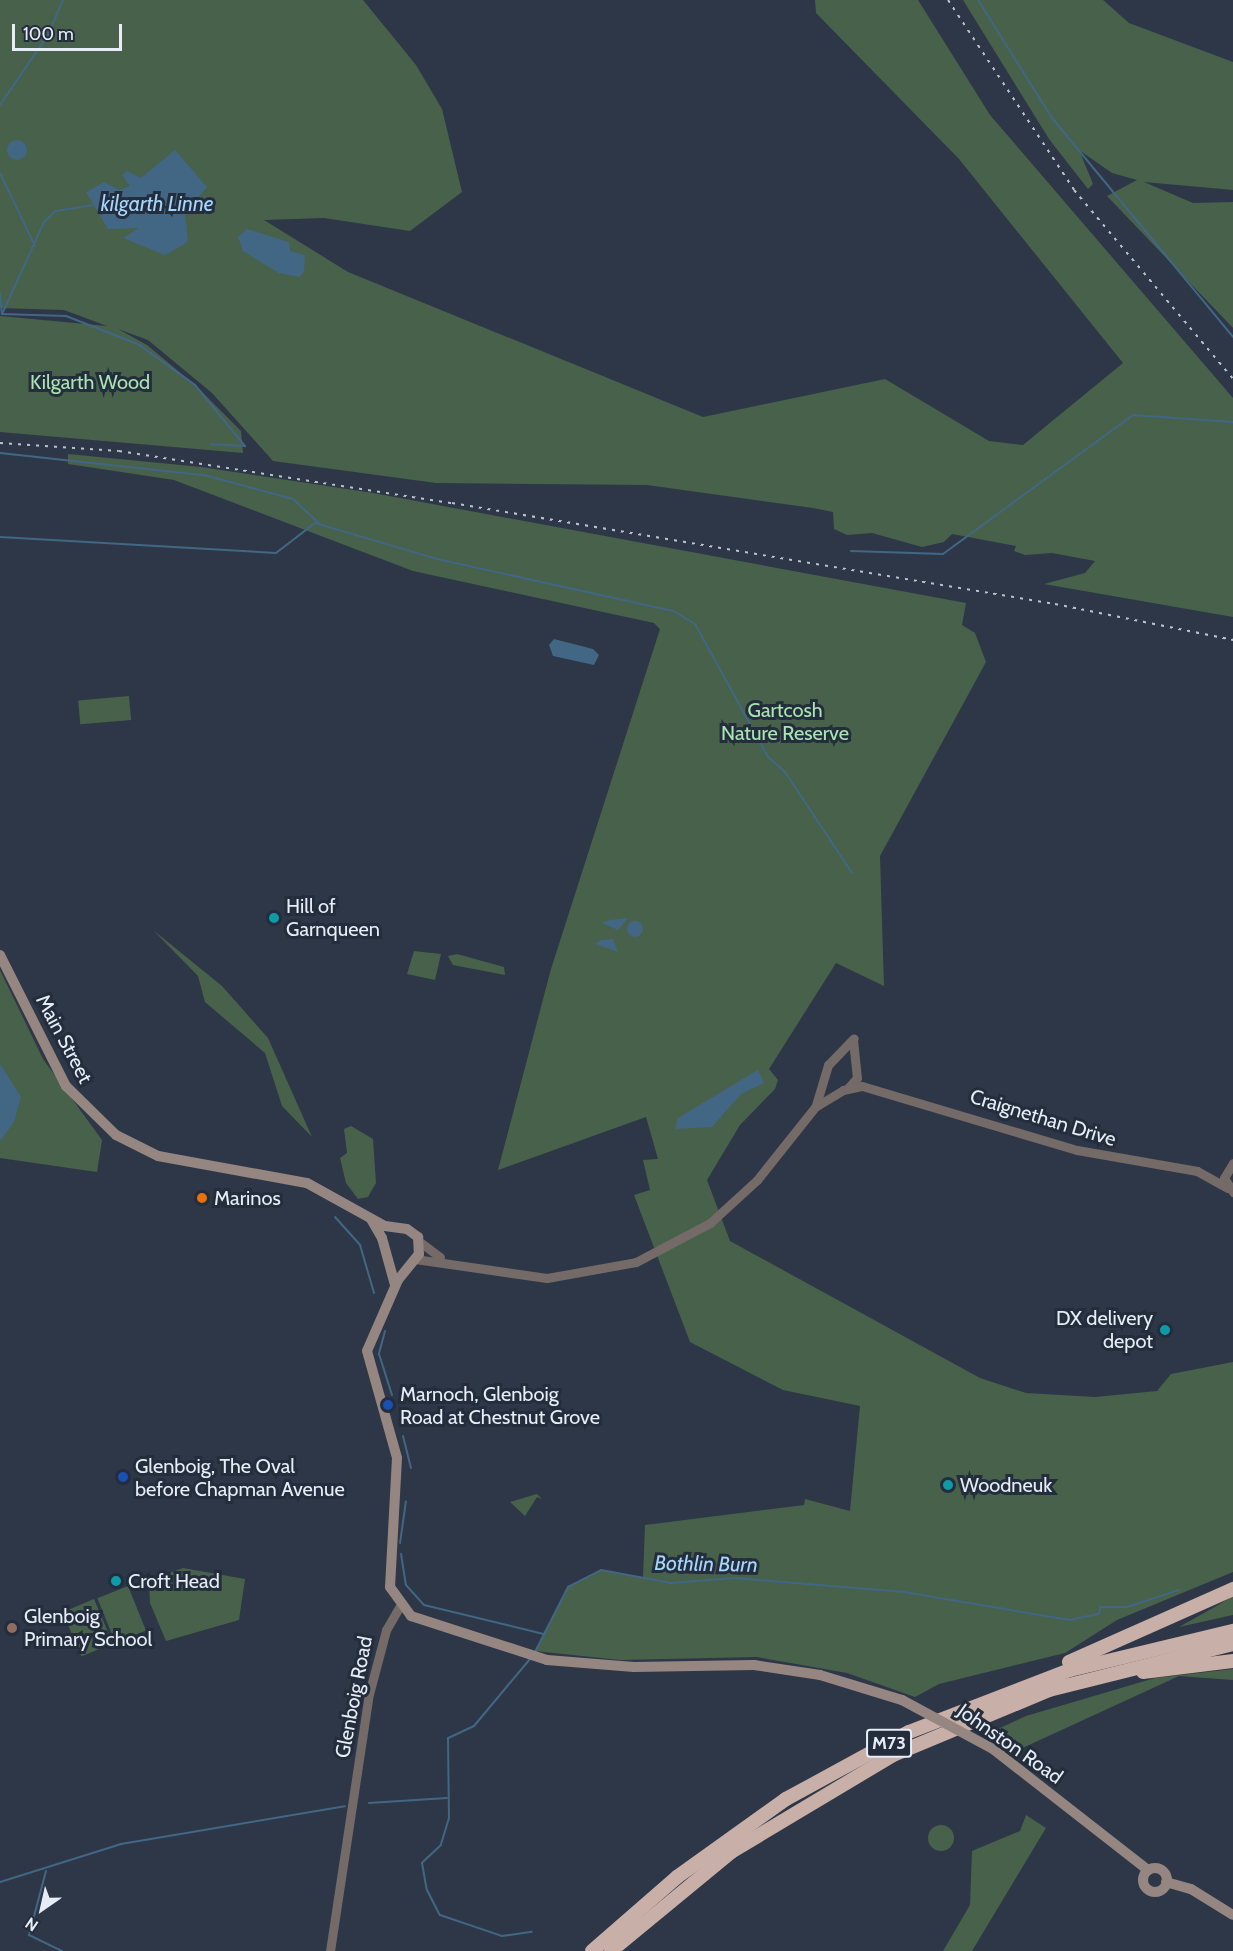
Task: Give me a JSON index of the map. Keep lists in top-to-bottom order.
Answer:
{
  "streets": {
    "highway": ["M73"],
    "main road": ["Main Street", "Johnston Road"],
    "street": ["Craignethan Drive", "Glenboig Road"]
  },
  "crossings": [
    ["Glenboig Road", "Johnston Road"]
  ],
  "water": ["kilgarth Linne", "Bothlin Burn"],
  "parks": ["Kilgarth Wood", "Gartcosh Nature Reserve"],
  "places": [
    "Hill of Garnqueen",
    "Marinos",
    "DX delivery depot",
    "Marnoch, Glenboig Road at Chestnut Grove",
    "Glenboig, The Oval before Chapman Avenue",
    "Woodneuk",
    "Croft Head",
    "Glenboig Primary School"
  ],
  "scale_bar": "100 m",
  "north": "bottom left"
}
